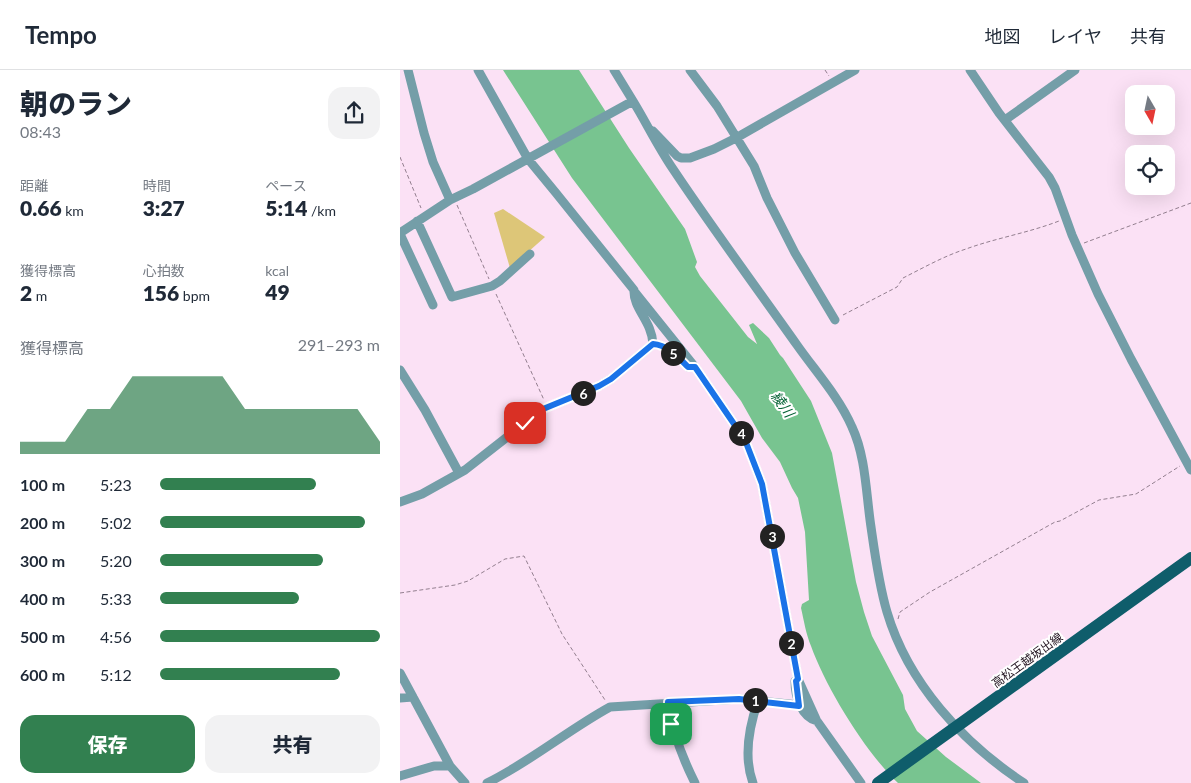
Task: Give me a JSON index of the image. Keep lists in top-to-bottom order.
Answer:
{
  "streets": {
    "main road": ["高松王越坂出線"]
  },
  "water": ["綾川"],
  "north": "bottom",
  "page": {
    "header": "Tempo",
    "nav": ["地図", "レイヤ", "共有"],
    "heading": ["朝のラン", "08:43"],
    "stats": [
      ["距離", "0.66 km"],
      ["時間", "3:27"],
      ["ペース", "5:14 /km"],
      ["獲得標高", "2 m"],
      ["心拍数", "156 bpm"],
      ["kcal", "49"]
    ],
    "chart": ["獲得標高", "291–293 m"],
    "pins": [
      "5",
      "6",
      "4",
      "3",
      "2",
      "1"
    ],
    "list": [
      {
        "name": "100 m",
        "note": "5:23"
      },
      {
        "name": "200 m",
        "note": "5:02"
      },
      {
        "name": "300 m",
        "note": "5:20"
      },
      {
        "name": "400 m",
        "note": "5:33"
      },
      {
        "name": "500 m",
        "note": "4:56"
      },
      {
        "name": "600 m",
        "note": "5:12"
      }
    ],
    "buttons": ["保存", "共有"]
  }
}
